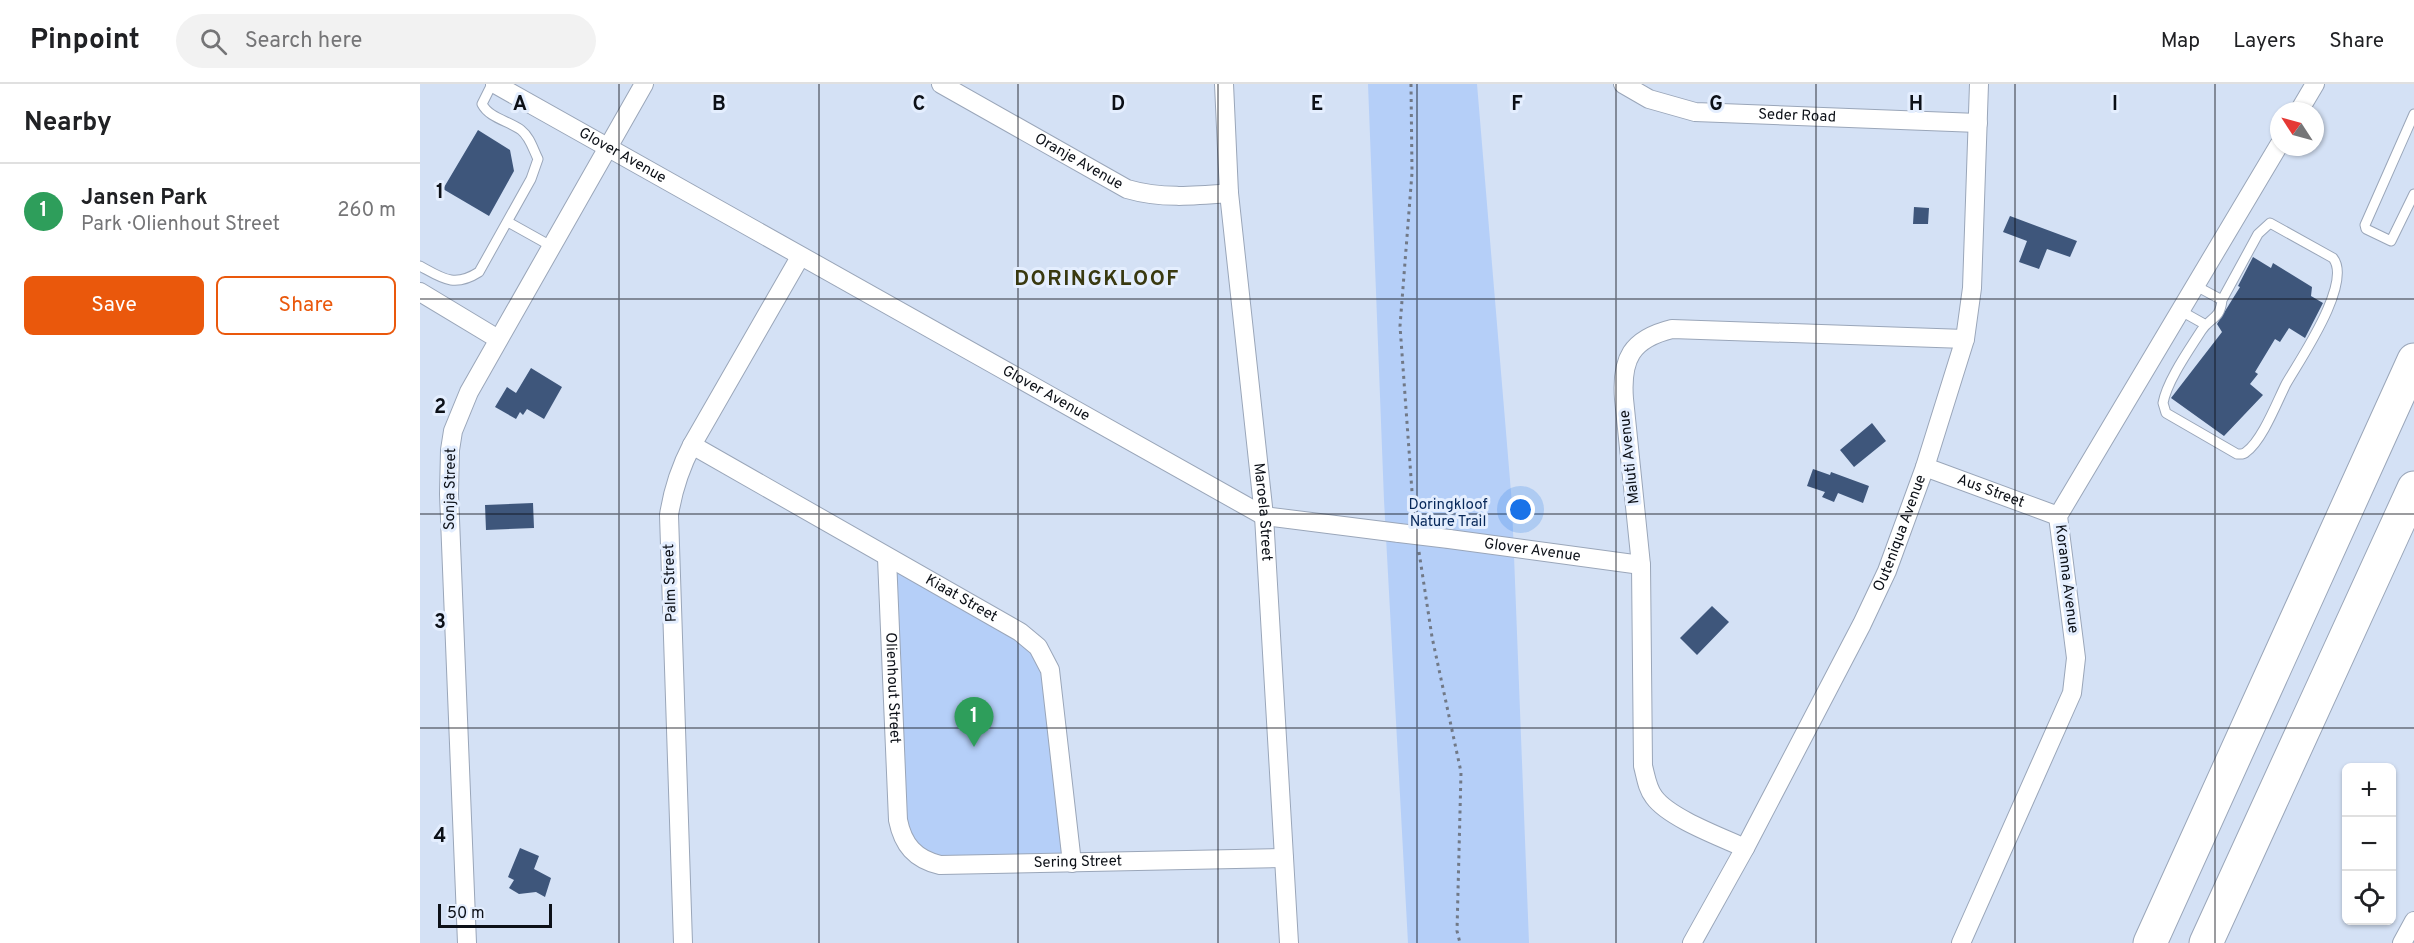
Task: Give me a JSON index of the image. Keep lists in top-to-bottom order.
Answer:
{
  "streets": {
    "street": [
      "Seder Road",
      "Glover Avenue",
      "Oranje Avenue",
      "Maluti Avenue",
      "Sonja Street",
      "Aus Street",
      "Maroela Street",
      "Outeniqua Avenue",
      "Koranna Avenue",
      "Palm Street",
      "Kiaat Street",
      "Olienhout Street",
      "Sering Street"
    ]
  },
  "crossings": [
    ["Seder Road", "Outeniqua Avenue"],
    ["Glover Avenue", "Maluti Avenue"],
    ["Glover Avenue", "Sonja Street"],
    ["Glover Avenue", "Maroela Street"],
    ["Glover Avenue", "Palm Street"],
    ["Oranje Avenue", "Maroela Street"],
    ["Maluti Avenue", "Outeniqua Avenue"],
    ["Aus Street", "Outeniqua Avenue"],
    ["Aus Street", "Koranna Avenue"],
    ["Maroela Street", "Sering Street"],
    ["Palm Street", "Kiaat Street"],
    ["Kiaat Street", "Olienhout Street"],
    ["Kiaat Street", "Sering Street"],
    ["Olienhout Street", "Sering Street"]
  ],
  "districts": ["DORINGKLOOF"],
  "parks": ["Doringkloof Nature Trail"],
  "scale_bar": "50 m",
  "north": "top left",
  "page": {
    "header": "Pinpoint",
    "search": "Search here",
    "nav": ["Map", "Layers", "Share"],
    "heading": "Nearby",
    "list": [
      {
        "mark": "1",
        "name": "Jansen Park",
        "note": "Park · Olienhout Street",
        "value": "260 m"
      }
    ],
    "buttons": ["Save", "Share"],
    "pins": "1",
    "map_buttons": ["+", "−"],
    "scale": "50 m"
  },
  "grid": {
    "columns": [
      "A",
      "B",
      "C",
      "D",
      "E",
      "F",
      "G",
      "H",
      "I"
    ],
    "rows": [
      "1",
      "2",
      "3",
      "4"
    ]
  }
}
